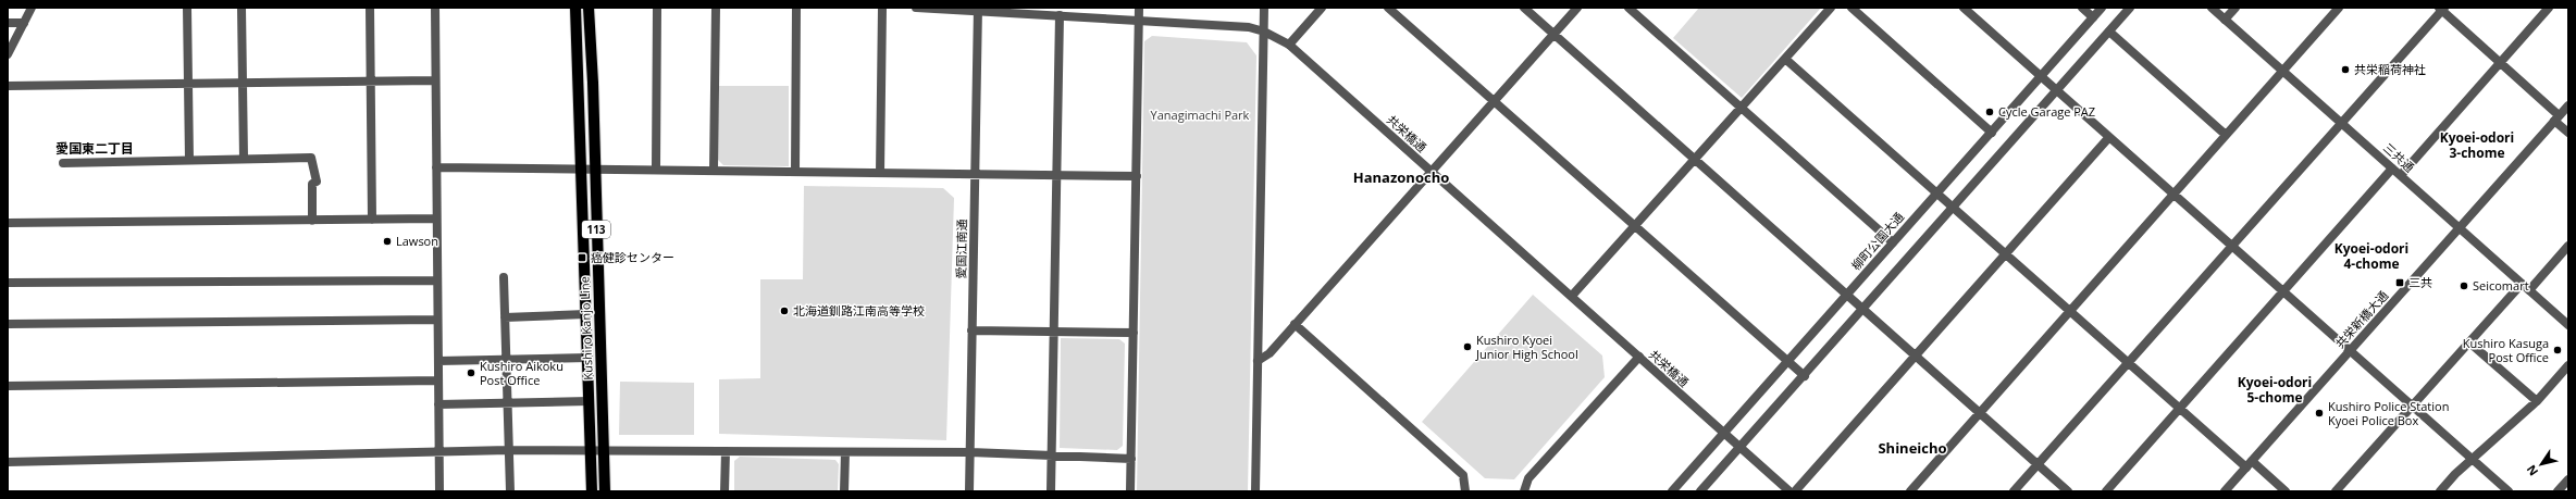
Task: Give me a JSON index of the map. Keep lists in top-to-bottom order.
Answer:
{
  "streets": {
    "main road": ["113", "Kushiro Kanjo Line"],
    "street": [
      "共栄橋通",
      "三共通",
      "柳町公園大通",
      "愛国江南通",
      "共栄新橋大通"
    ]
  },
  "crossings": [
    ["共栄橋通", "柳町公園大通"],
    ["共栄橋通", "愛国江南通"],
    ["三共通", "共栄新橋大通"]
  ],
  "districts": [
    "Kyoei-odori 3-chome",
    "愛国東二丁目",
    "Hanazonocho",
    "Kyoei-odori 4-chome",
    "Kyoei-odori 5-chome",
    "Shineicho"
  ],
  "parks": ["Yanagimachi Park"],
  "places": {
    "other": [
      "共栄稲荷神社",
      "Cycle Garage PAZ",
      "Lawson",
      "Seicomart",
      "北海道釧路江南高等学校",
      "Kushiro Kyoei Junior High School",
      "Kushiro Kasuga Post Office",
      "Kushiro Aikoku Post Office",
      "Kushiro Police Station Kyoei Police Box"
    ],
    "transit": ["癌健診センター", "三共"]
  },
  "north": "bottom left"
}
